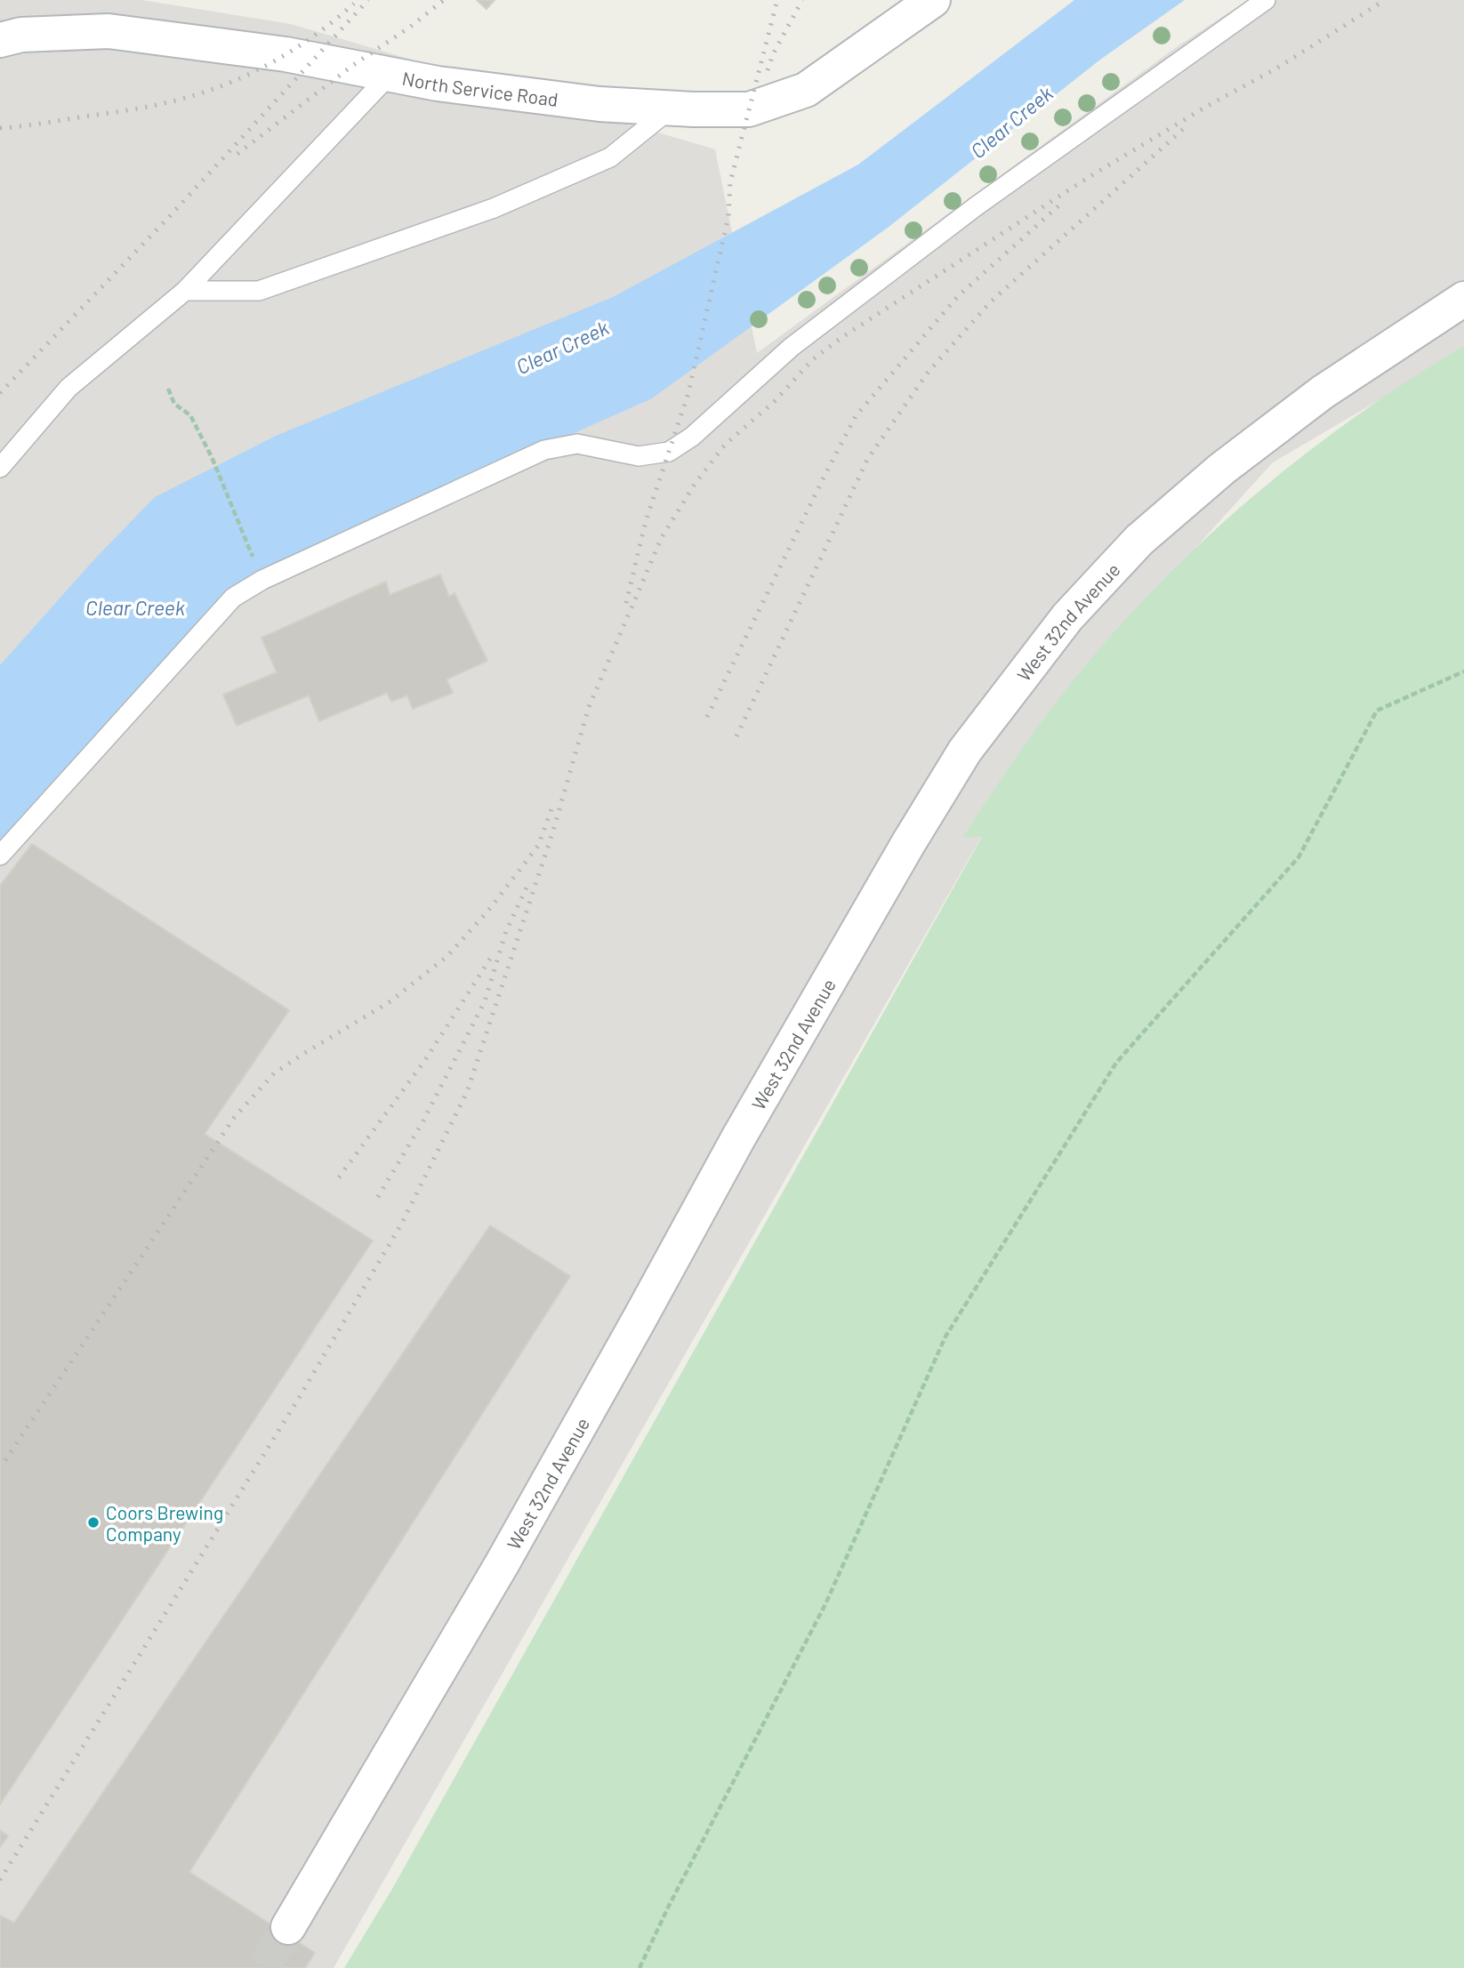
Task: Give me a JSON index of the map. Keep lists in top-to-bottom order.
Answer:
{
  "streets": {
    "street": ["North Service Road", "West 32nd Avenue"]
  },
  "water": ["Clear Creek"],
  "places": ["Coors Brewing Company"]
}
